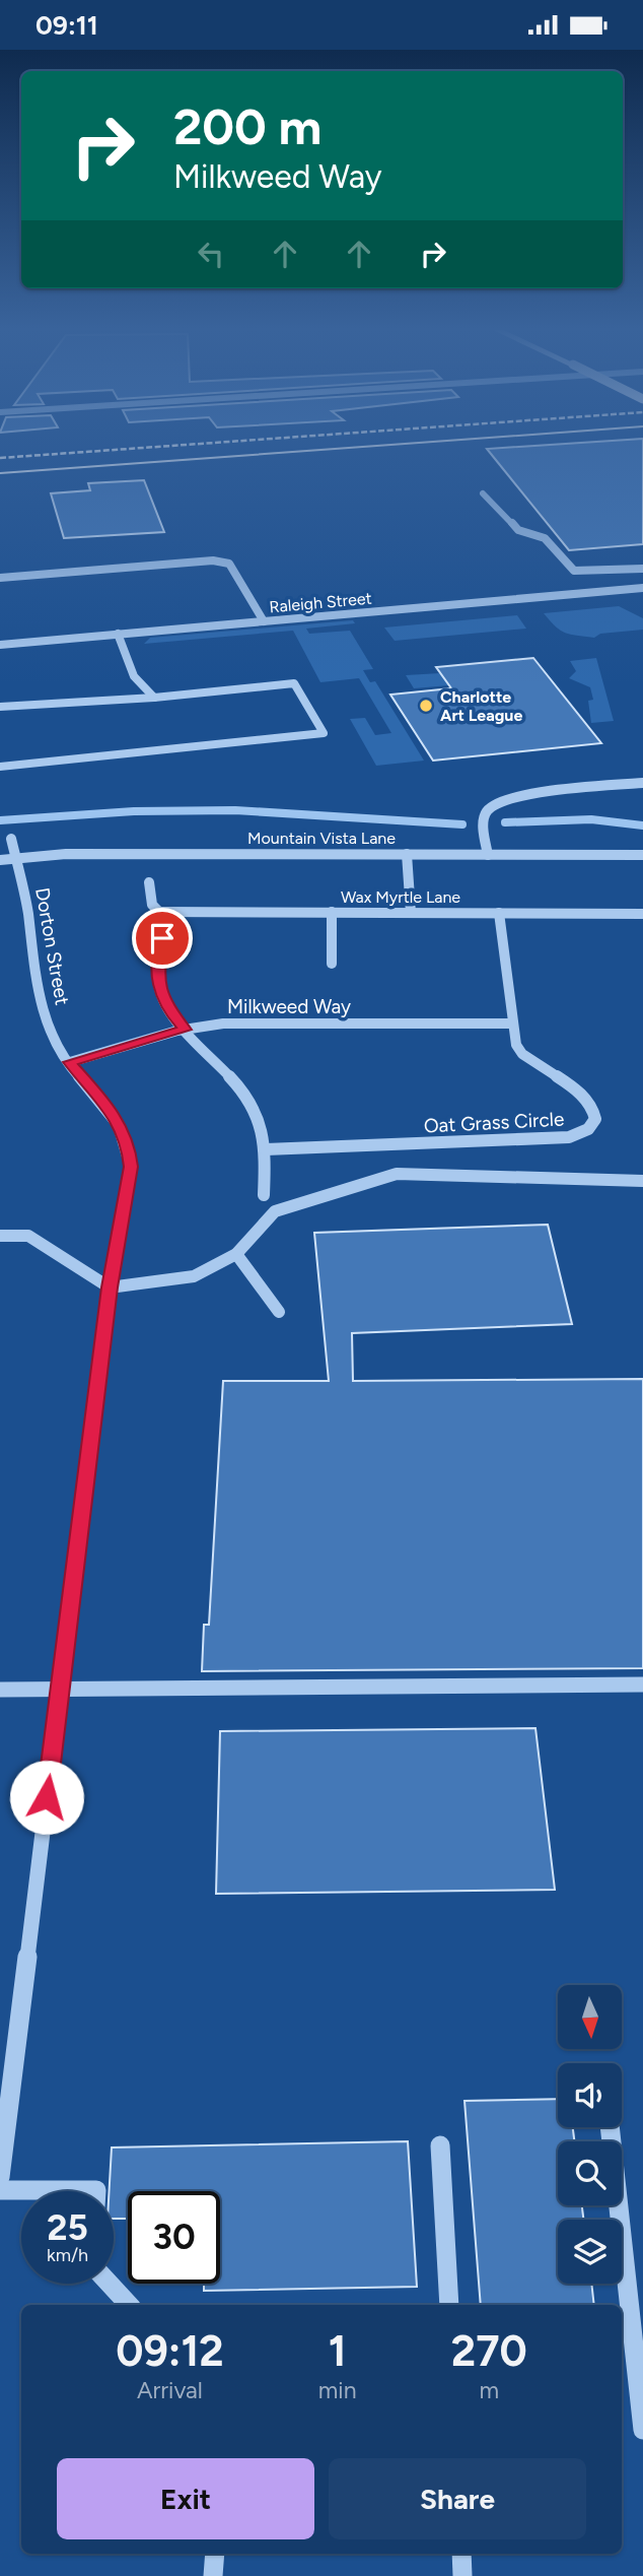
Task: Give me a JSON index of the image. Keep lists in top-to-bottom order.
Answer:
{
  "streets": {
    "street": [
      "Raleigh Street",
      "Mountain Vista Lane",
      "Wax Myrtle Lane",
      "Dorton Street",
      "Milkweed Way",
      "Oat Grass Circle"
    ]
  },
  "crossings": [
    ["Mountain Vista Lane", "Dorton Street"],
    ["Wax Myrtle Lane", "Oat Grass Circle"],
    ["Dorton Street", "Milkweed Way"],
    ["Milkweed Way", "Oat Grass Circle"]
  ],
  "places": ["Charlotte Art League"],
  "north": "bottom",
  "page": {
    "status": "09:11",
    "turn": ["200 m", "Milkweed Way"],
    "speed": "25 km/h",
    "limit": "30",
    "eta": [
      "09:12",
      "Arrival",
      "1",
      "min",
      "270",
      "m"
    ],
    "buttons": ["Exit", "Share"]
  }
}
